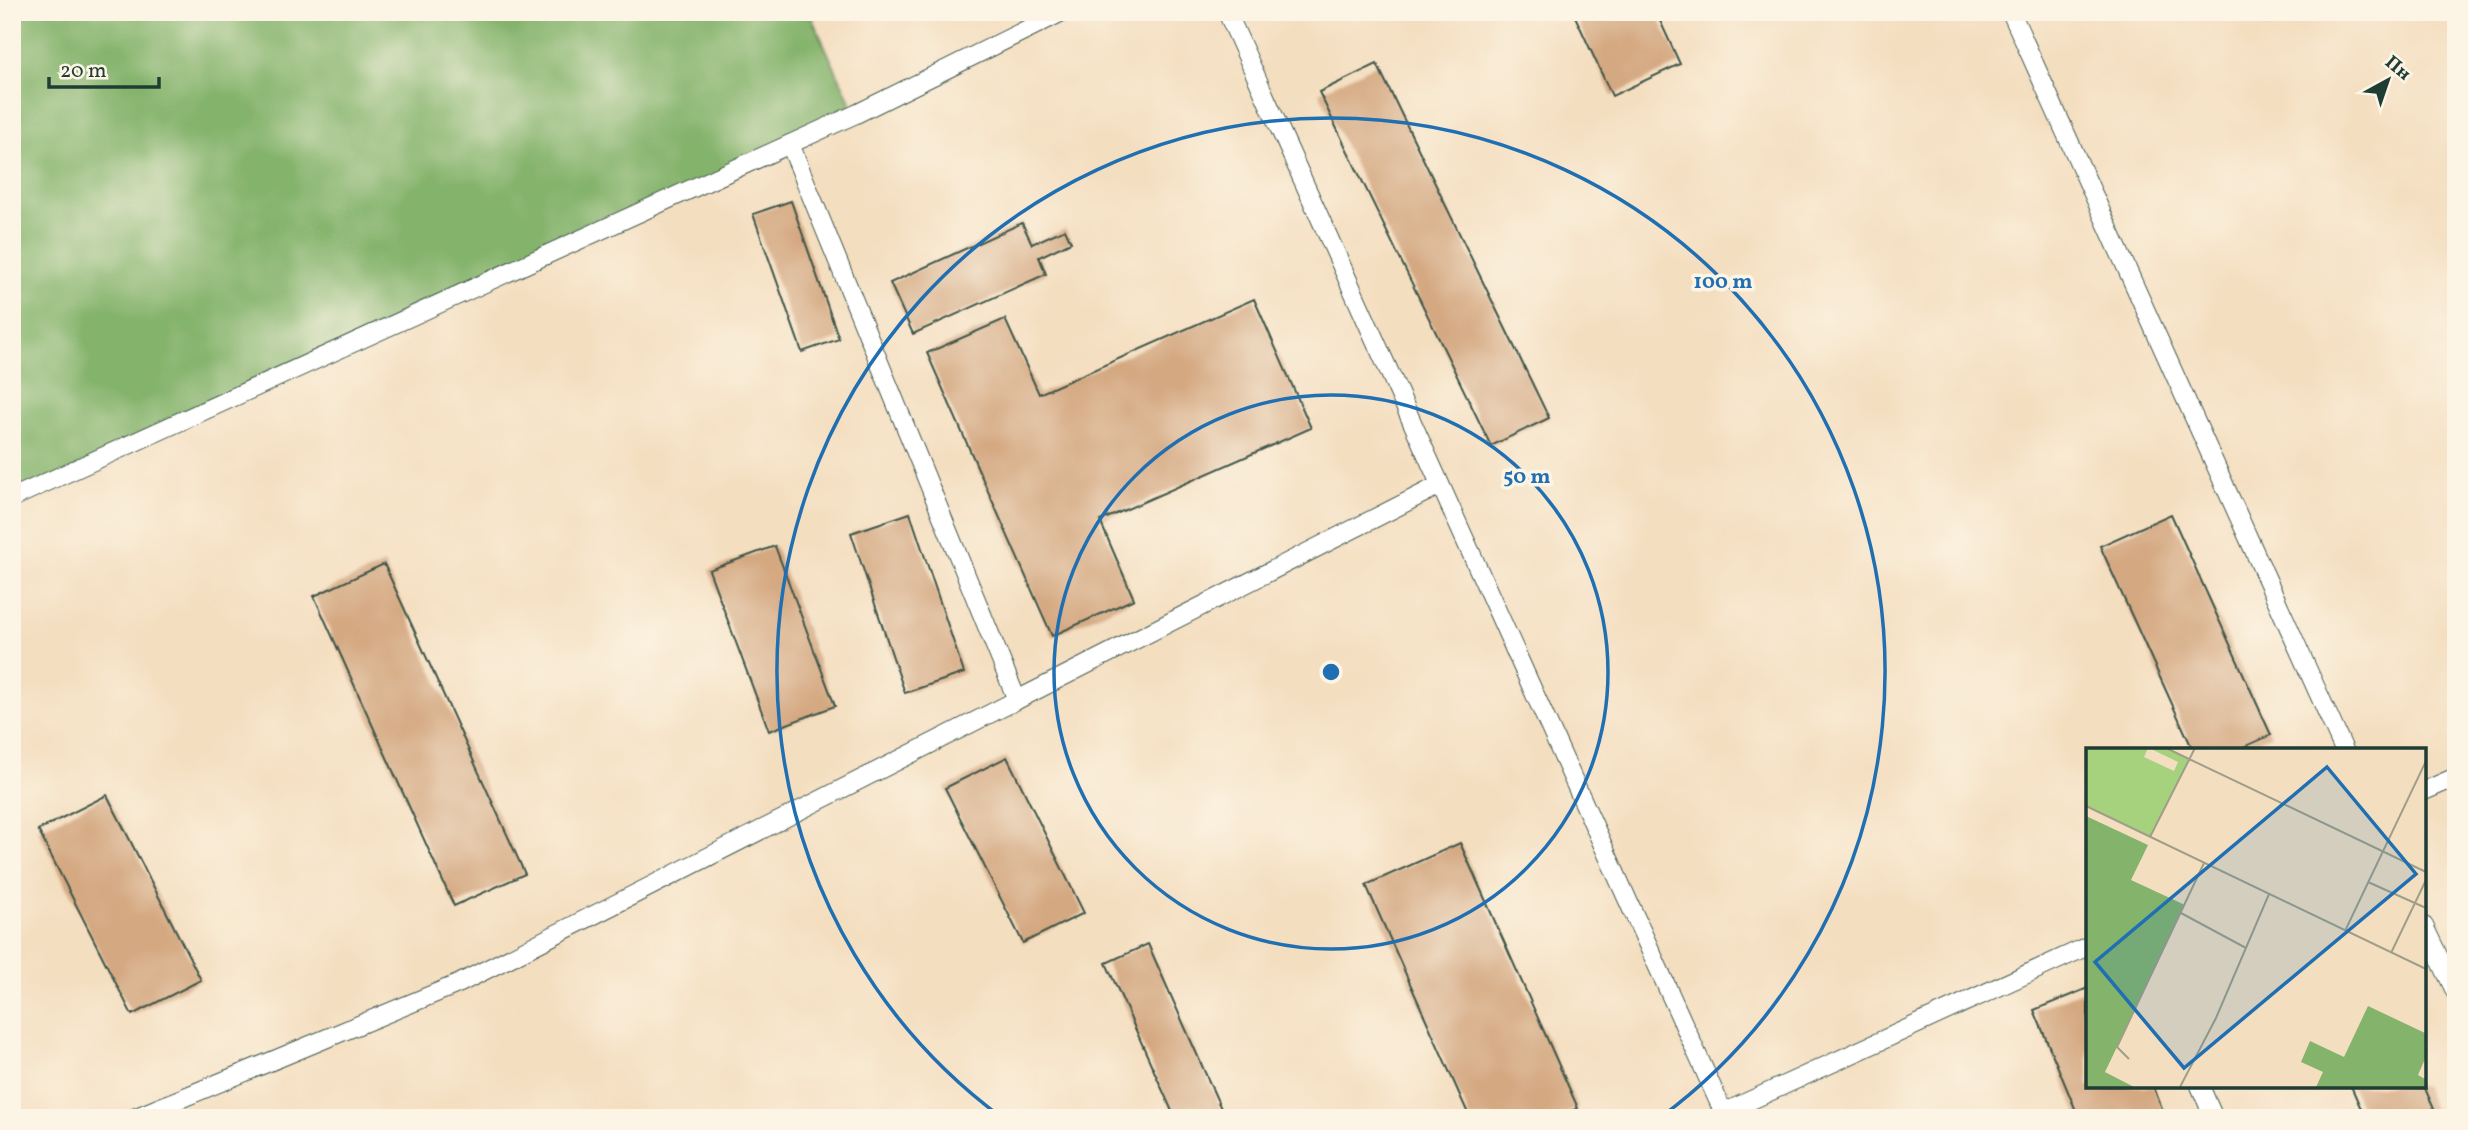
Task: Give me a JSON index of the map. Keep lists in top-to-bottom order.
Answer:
{
  "scale_bar": "20 m",
  "north": "top right",
  "rings": ["100 m", "50 m"]
}
